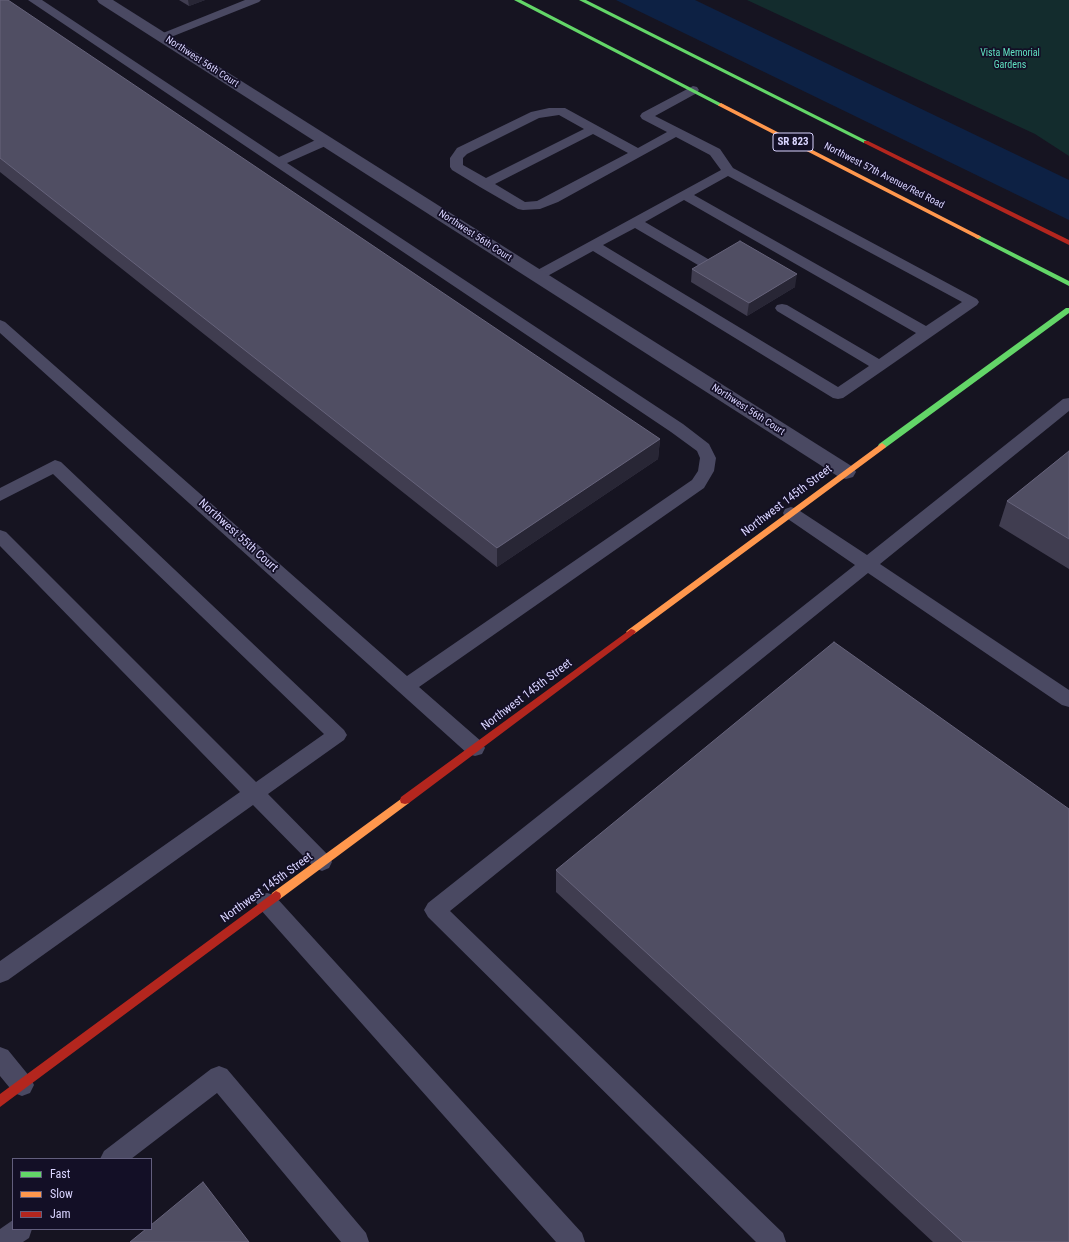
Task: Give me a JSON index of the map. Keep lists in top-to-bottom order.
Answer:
{
  "streets": {
    "main road": ["SR 823", "Northwest 57th Avenue/Red Road", "Northwest 145th Street"],
    "street": ["Northwest 56th Court"],
    "lane": ["Northwest 55th Court"]
  },
  "crossings": [
    ["Northwest 56th Court", "Northwest 145th Street"],
    ["Northwest 145th Street", "Northwest 55th Court"]
  ],
  "parks": ["Vista Memorial Gardens"],
  "legend": ["Fast", "Slow", "Jam"]
}
